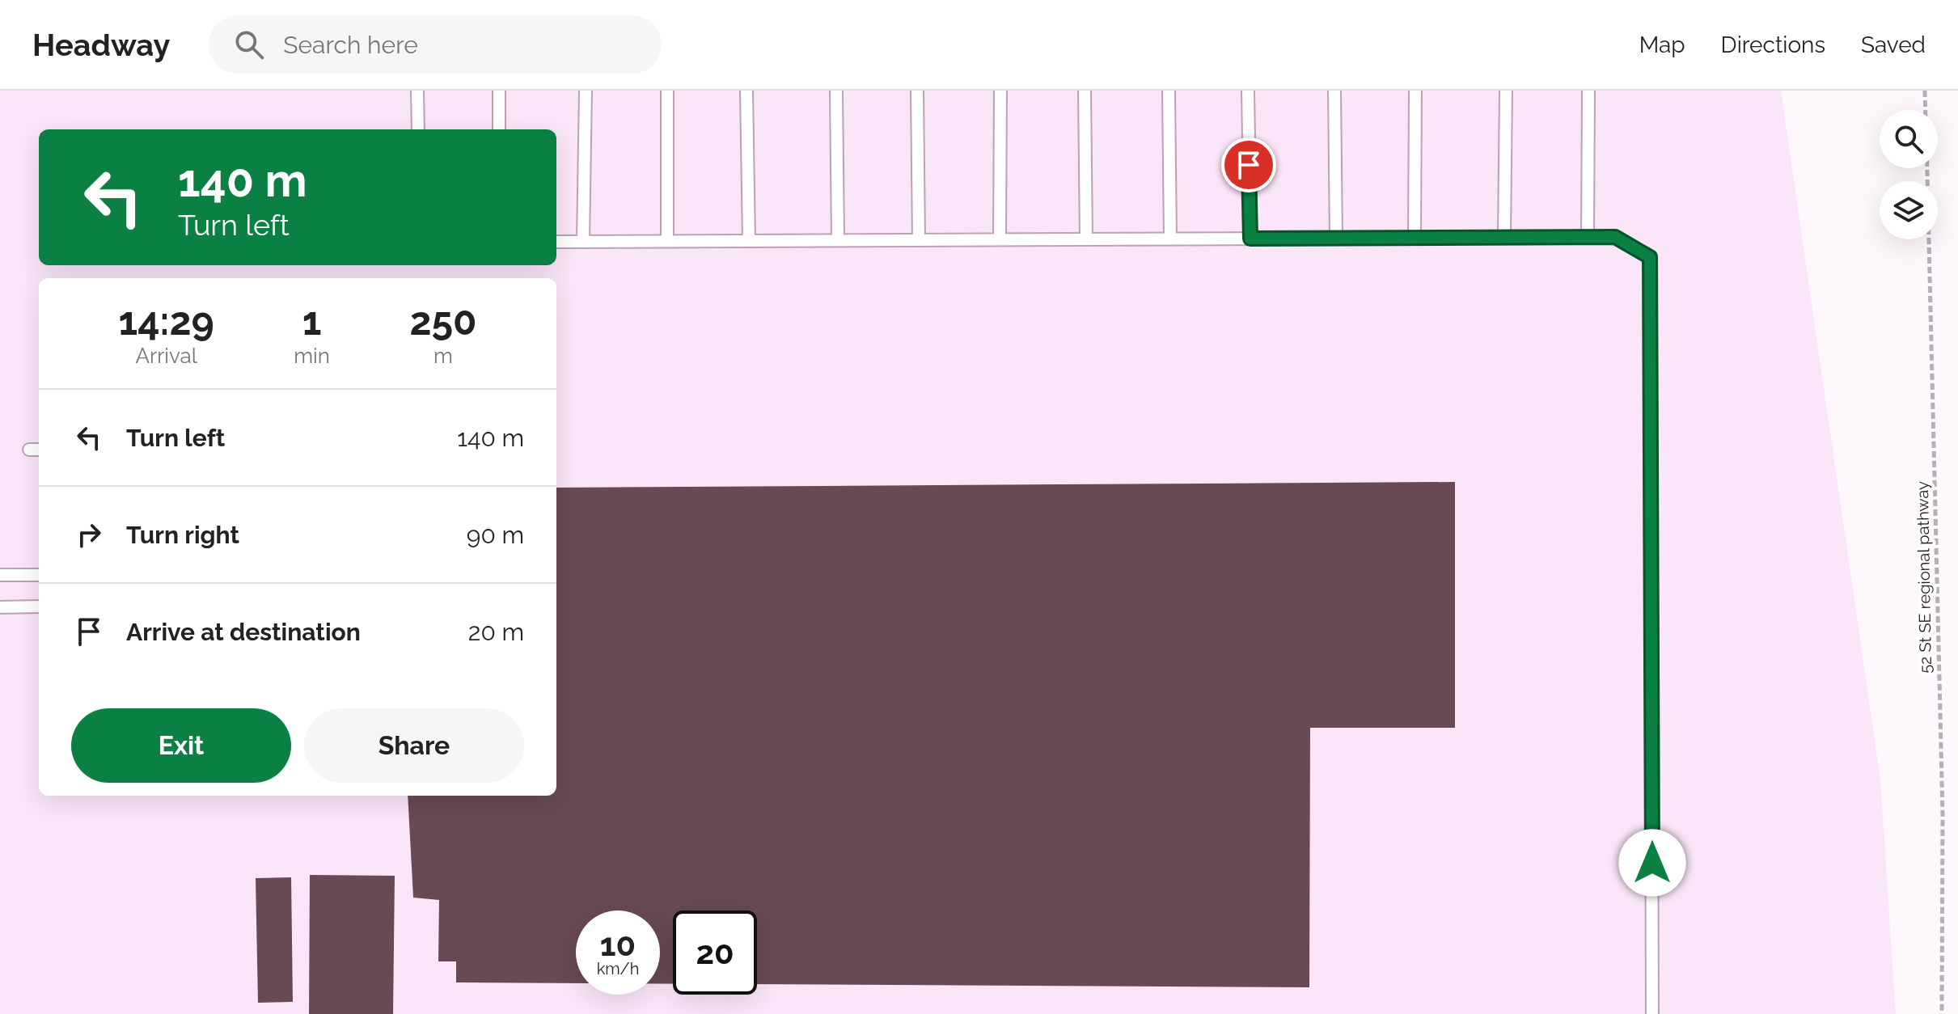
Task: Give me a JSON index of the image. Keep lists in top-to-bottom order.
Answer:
{
  "streets": {
    "path": ["52 St SE regional pathway"]
  },
  "page": {
    "header": "Headway",
    "search": "Search here",
    "nav": ["Map", "Directions", "Saved"],
    "turn": ["140 m", "Turn left"],
    "eta": [
      "14:29",
      "Arrival",
      "1",
      "min",
      "250",
      "m"
    ],
    "list": [
      {
        "name": "Turn left",
        "value": "140 m"
      },
      {
        "name": "Turn right",
        "value": "90 m"
      },
      {
        "name": "Arrive at destination",
        "value": "20 m"
      }
    ],
    "buttons": ["Exit", "Share"],
    "speed": "10 km/h",
    "limit": "20"
  }
}
